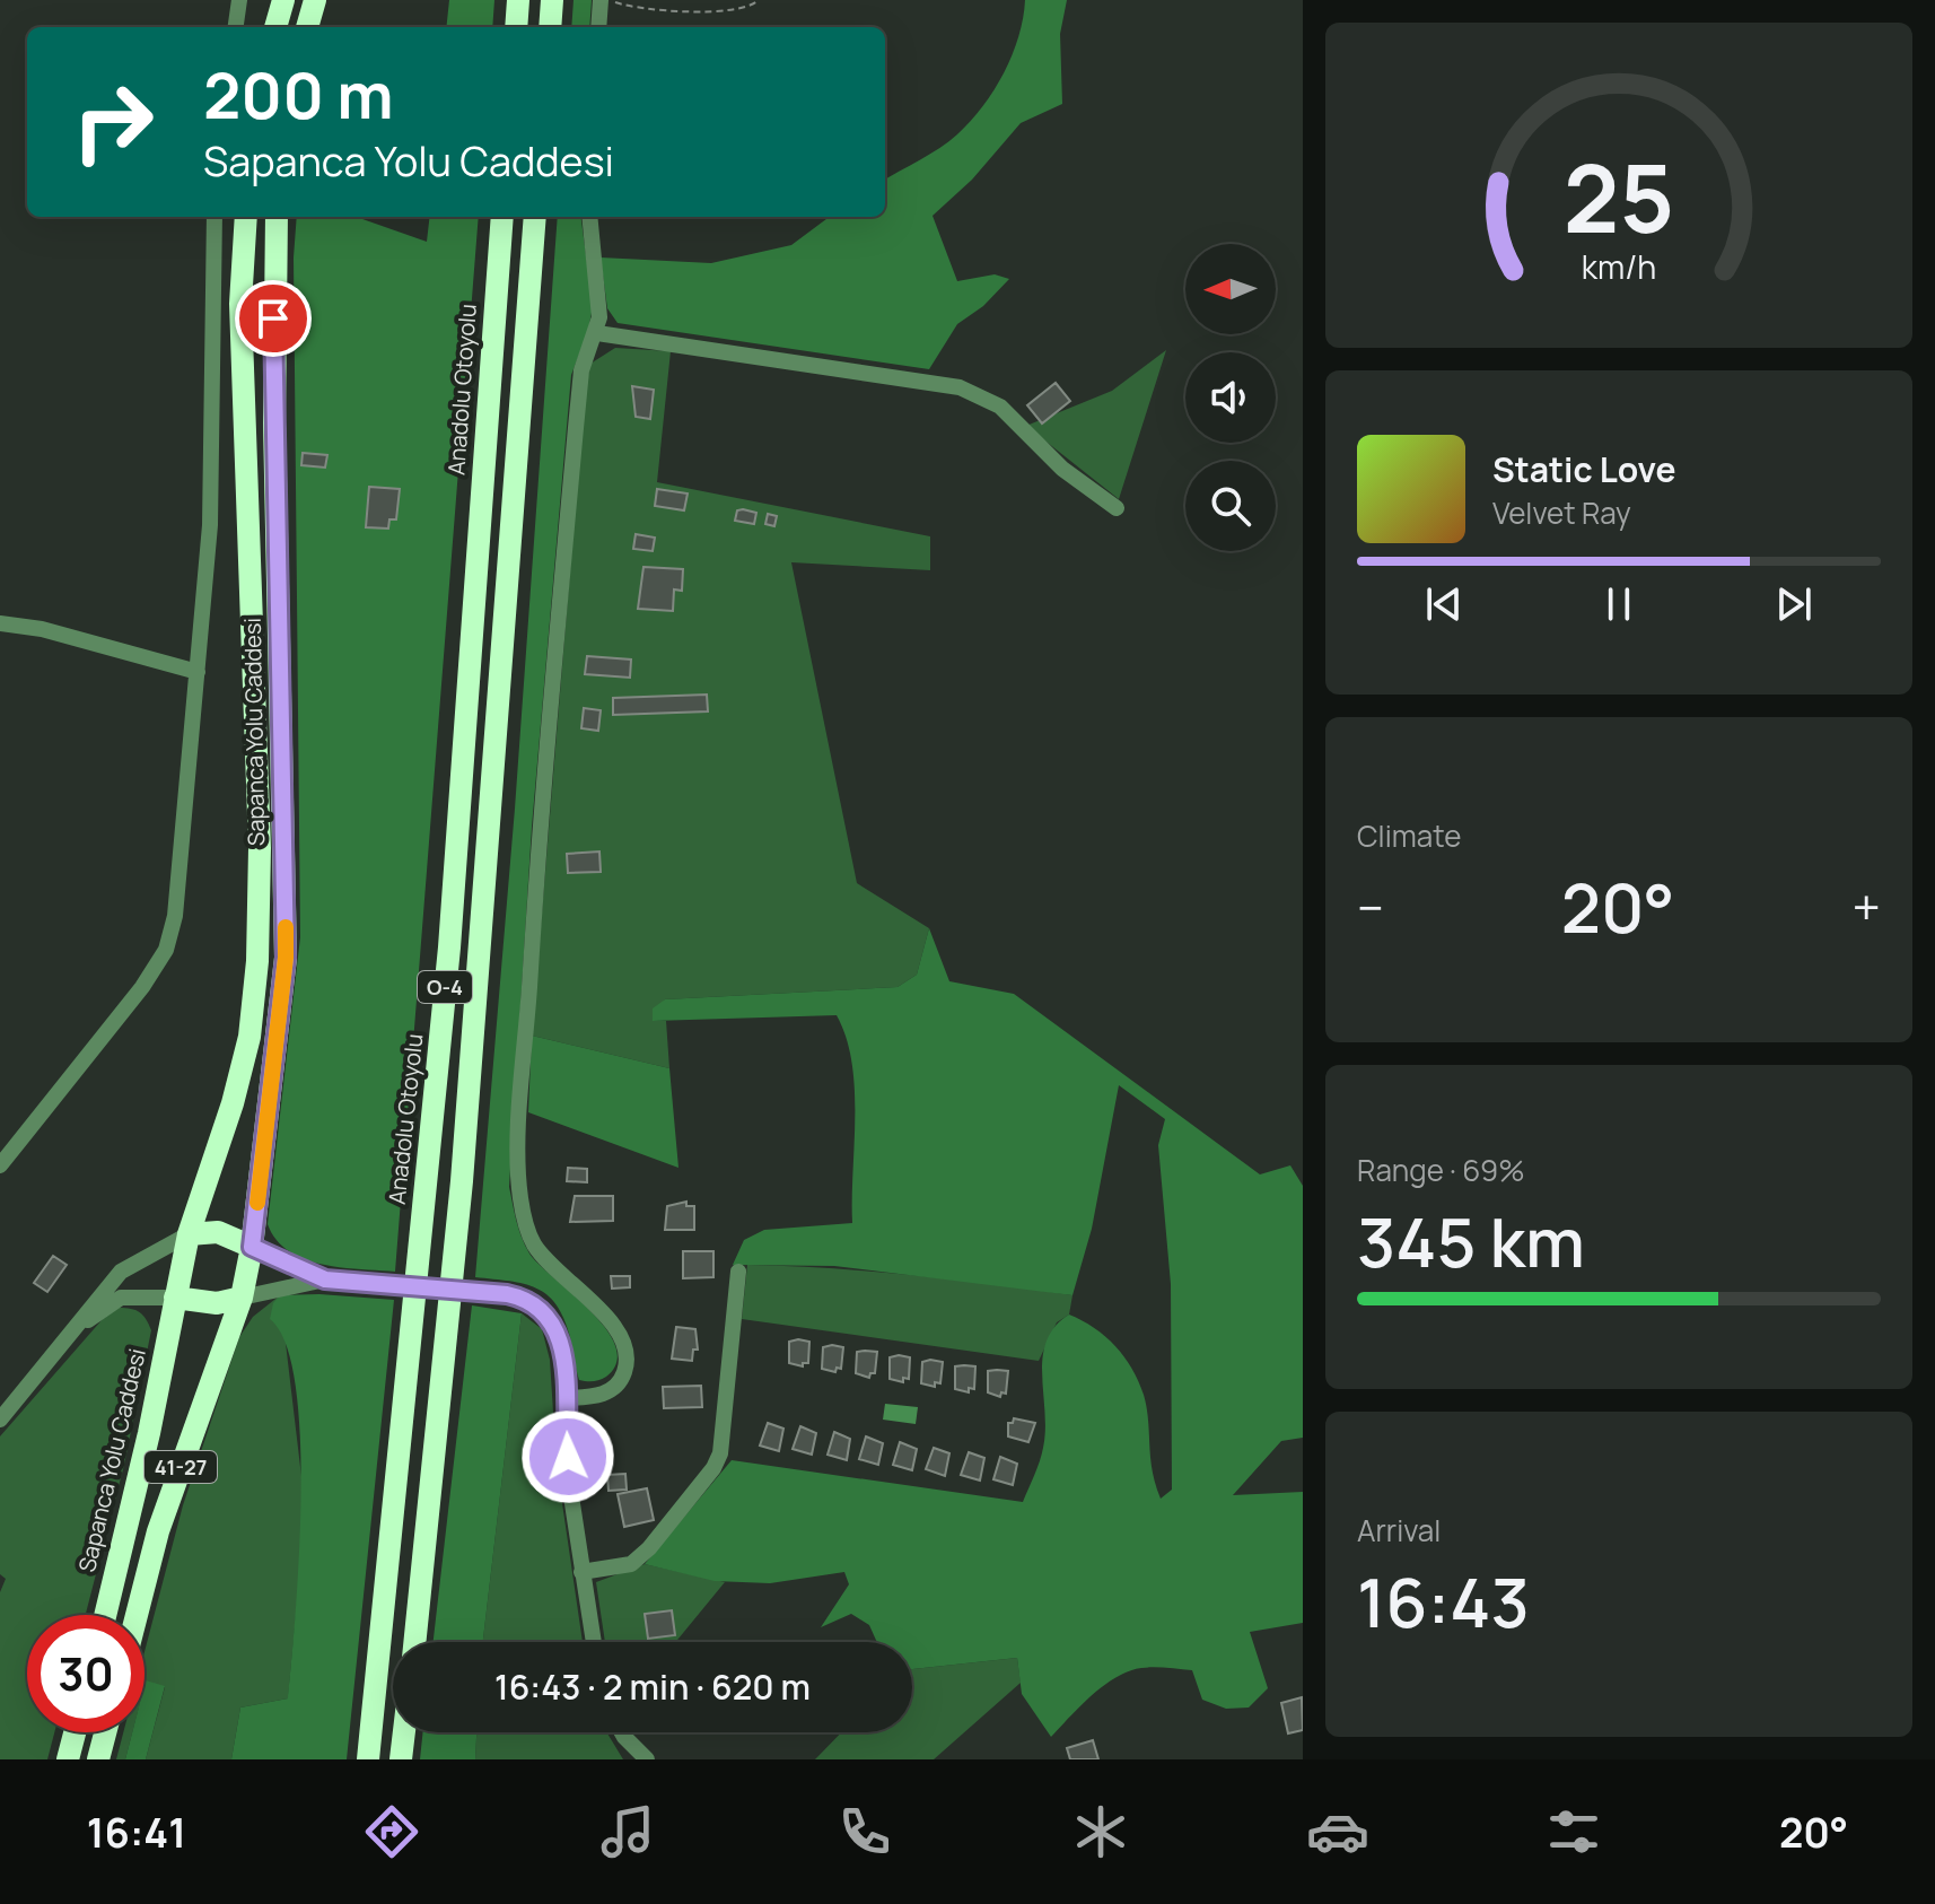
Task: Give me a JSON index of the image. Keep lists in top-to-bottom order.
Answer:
{
  "streets": {
    "highway": [
      "Anadolu Otoyolu",
      "Sapanca Yolu Caddesi",
      "O-4",
      "41-27"
    ]
  },
  "crossings": [
    ["Sapanca Yolu Caddesi", "41-27"]
  ],
  "north": "left",
  "page": {
    "turn": ["200 m", "Sapanca Yolu Caddesi"],
    "song": ["Static Love", "Velvet Ray"],
    "tile": [
      "Climate",
      ["Range · 69%", "345 km"],
      ["Arrival", "16:43"]
    ],
    "heat": ["−", "20°", "+"],
    "limit": "30",
    "trip": "16:43 · 2 min · 620 m",
    "tabs": ["16:41", "20°"],
    "gauge": ["25", "km/h"]
  }
}
